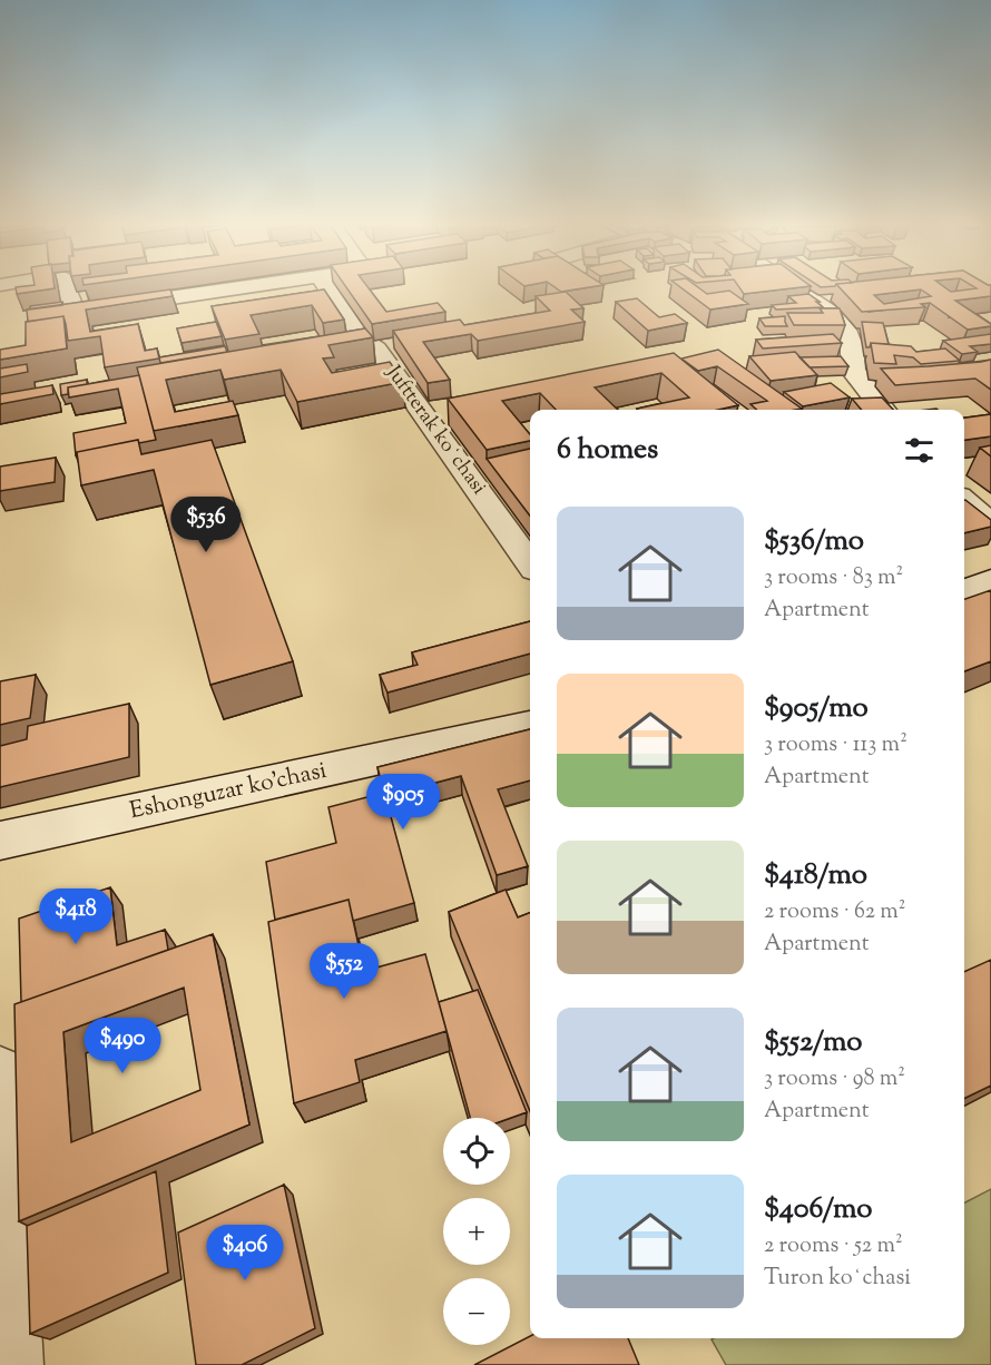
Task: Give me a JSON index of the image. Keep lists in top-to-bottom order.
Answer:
{
  "streets": {
    "street": ["Juftterak koʻchasi", "Eshonguzar ko'chasi"]
  },
  "page": {
    "heading": "6 homes",
    "list": [
      {
        "name": "$536/mo",
        "note": "3 rooms · 83 m² · Apartment"
      },
      {
        "name": "$905/mo",
        "note": "3 rooms · 113 m² · Apartment"
      },
      {
        "name": "$418/mo",
        "note": "2 rooms · 62 m² · Apartment"
      },
      {
        "name": "$552/mo",
        "note": "3 rooms · 98 m² · Apartment"
      },
      {
        "name": "$406/mo",
        "note": "2 rooms · 52 m² · Turon koʻchasi"
      }
    ],
    "price": [
      "$536",
      "$905",
      "$418",
      "$552",
      "$490",
      "$406"
    ],
    "map_buttons": ["+", "−"]
  }
}
